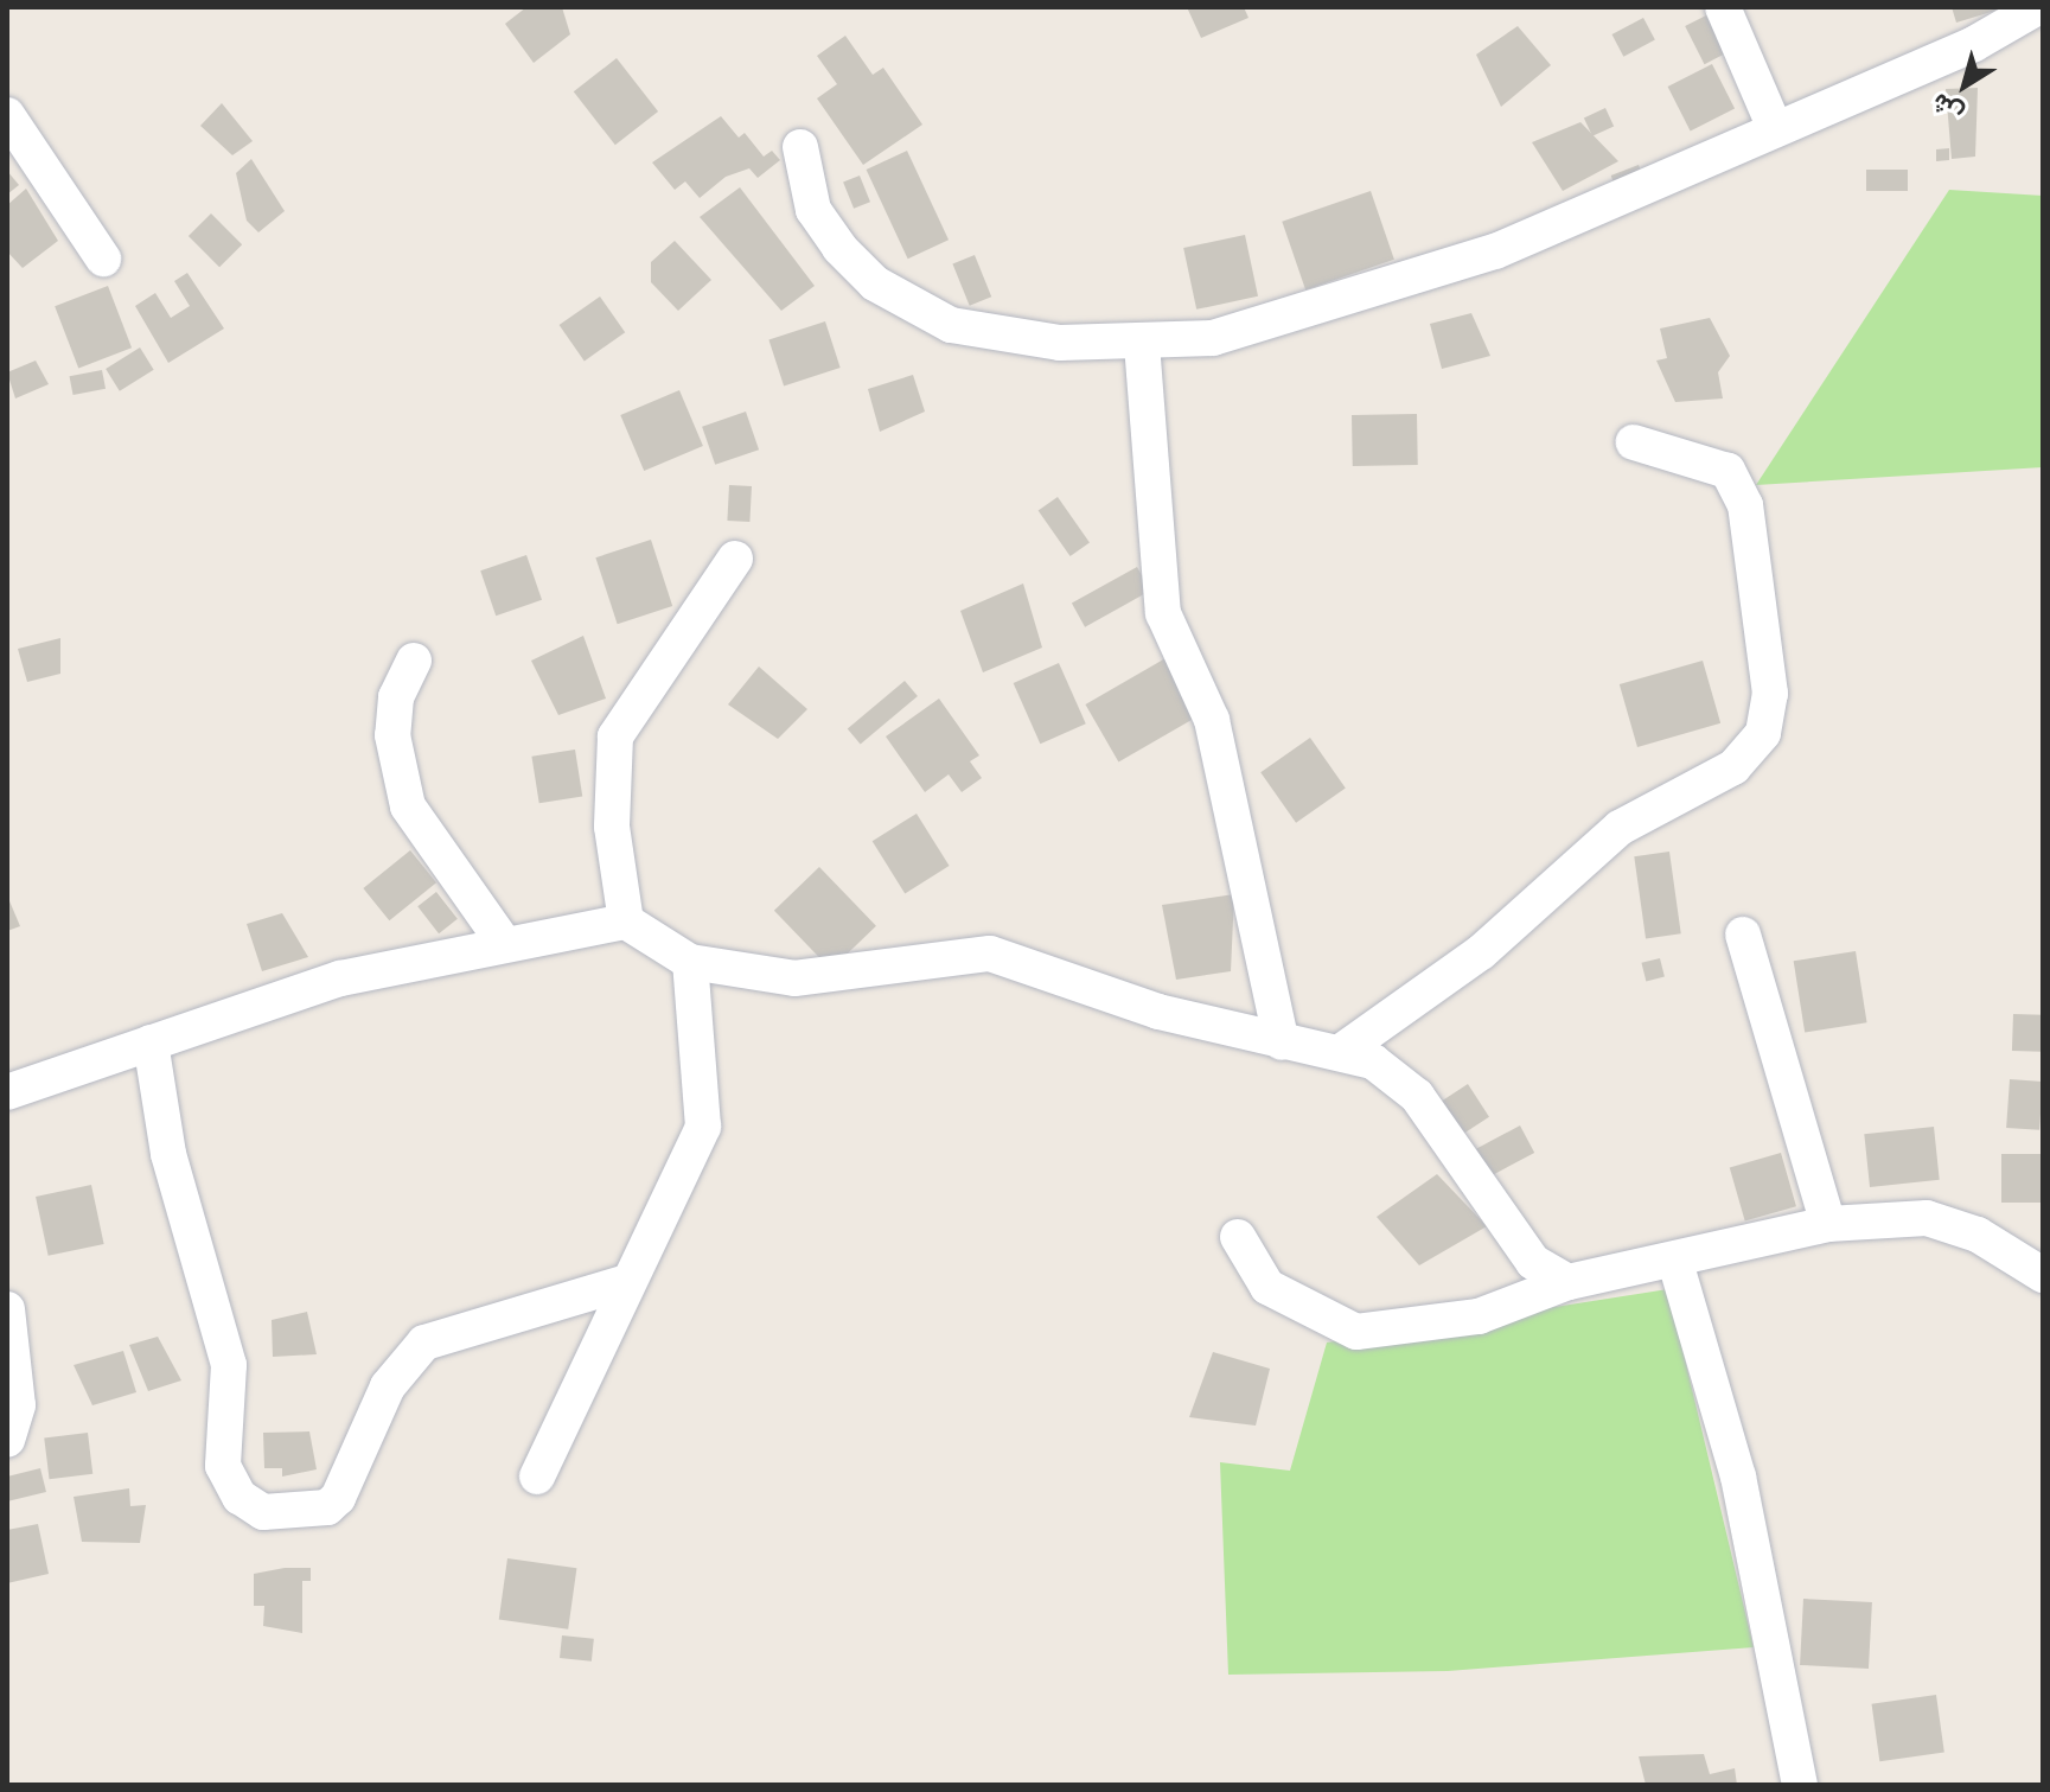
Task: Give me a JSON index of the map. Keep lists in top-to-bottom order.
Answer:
{
  "north": "bottom left"
}
